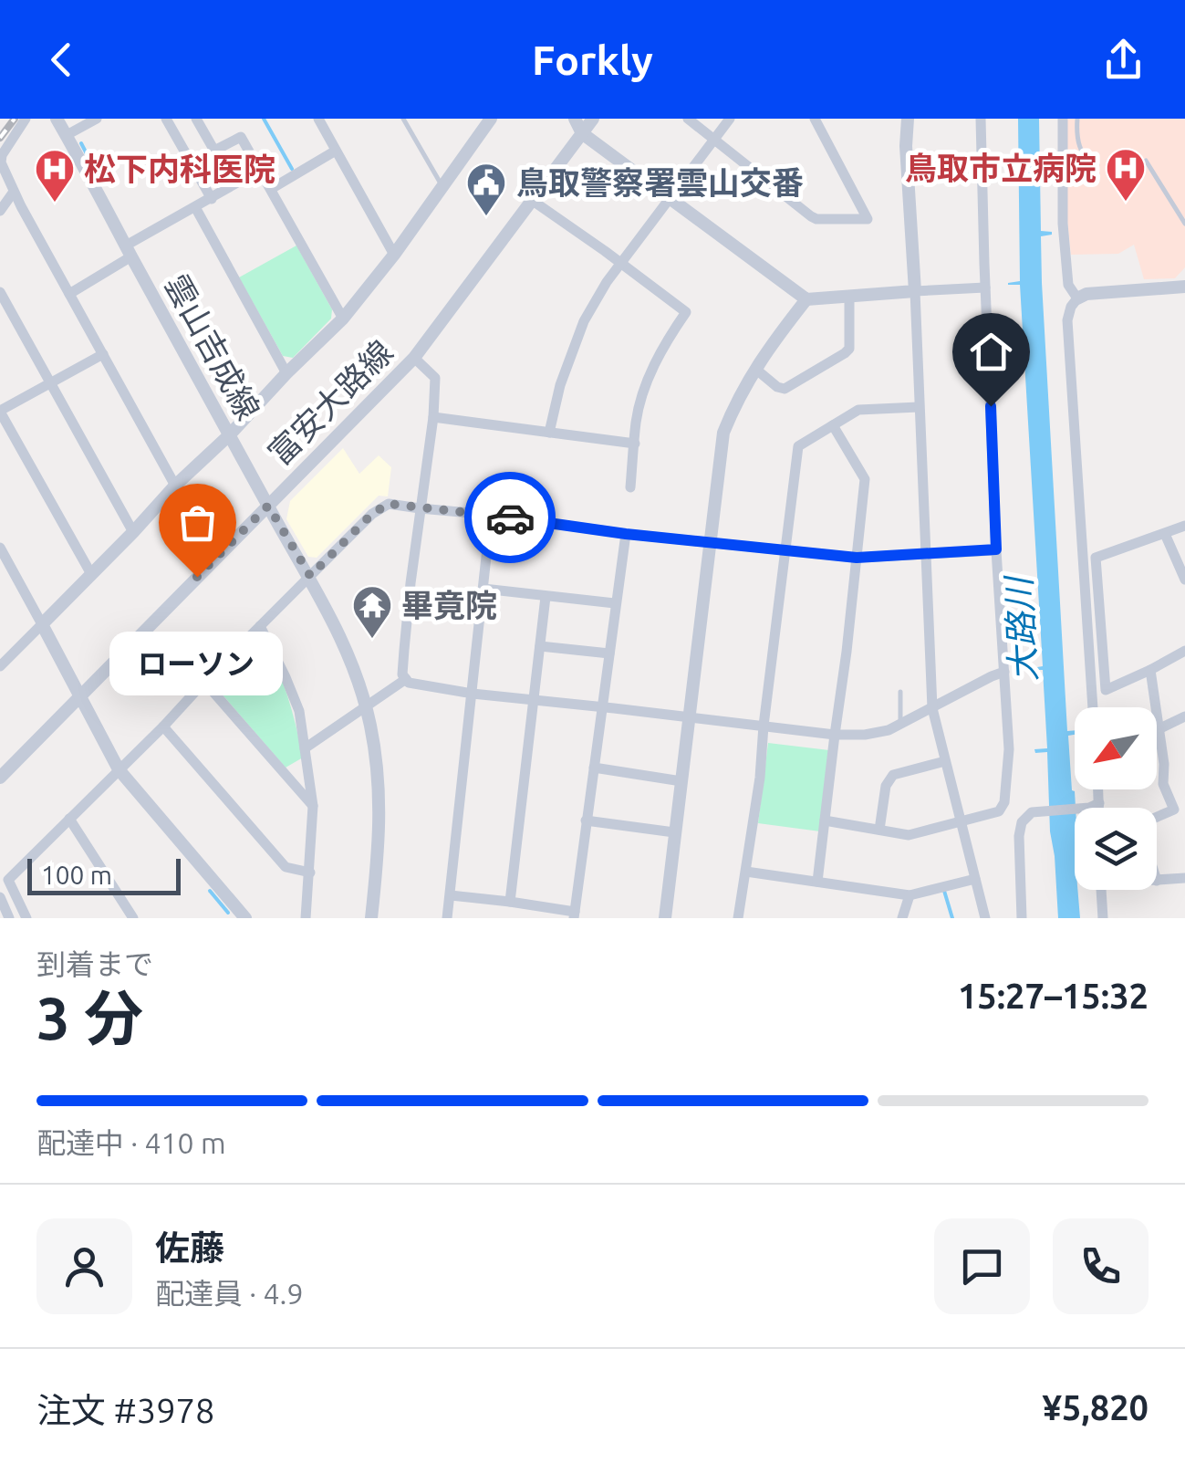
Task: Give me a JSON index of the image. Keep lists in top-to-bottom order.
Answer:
{
  "streets": {
    "street": ["雲山吉成線", "富安大路線"]
  },
  "crossings": [
    ["雲山吉成線", "富安大路線"]
  ],
  "water": ["大路川"],
  "places": {
    "hospital": ["鳥取市立病院", "松下内科医院"],
    "public building": ["鳥取警察署雲山交番"],
    "other": ["ローソン"],
    "temple": ["畢竟院"]
  },
  "scale_bar": "100 m",
  "north": "bottom left",
  "page": {
    "header": "Forkly",
    "bubble": "ローソン",
    "scale": "100 m",
    "heading": ["3 分", "到着まで", "15:27–15:32"],
    "panel": [
      "佐藤",
      "配達員 · 4.9",
      "注文 #3978",
      "¥5,820"
    ],
    "bar": "配達中 · 410 m"
  }
}
